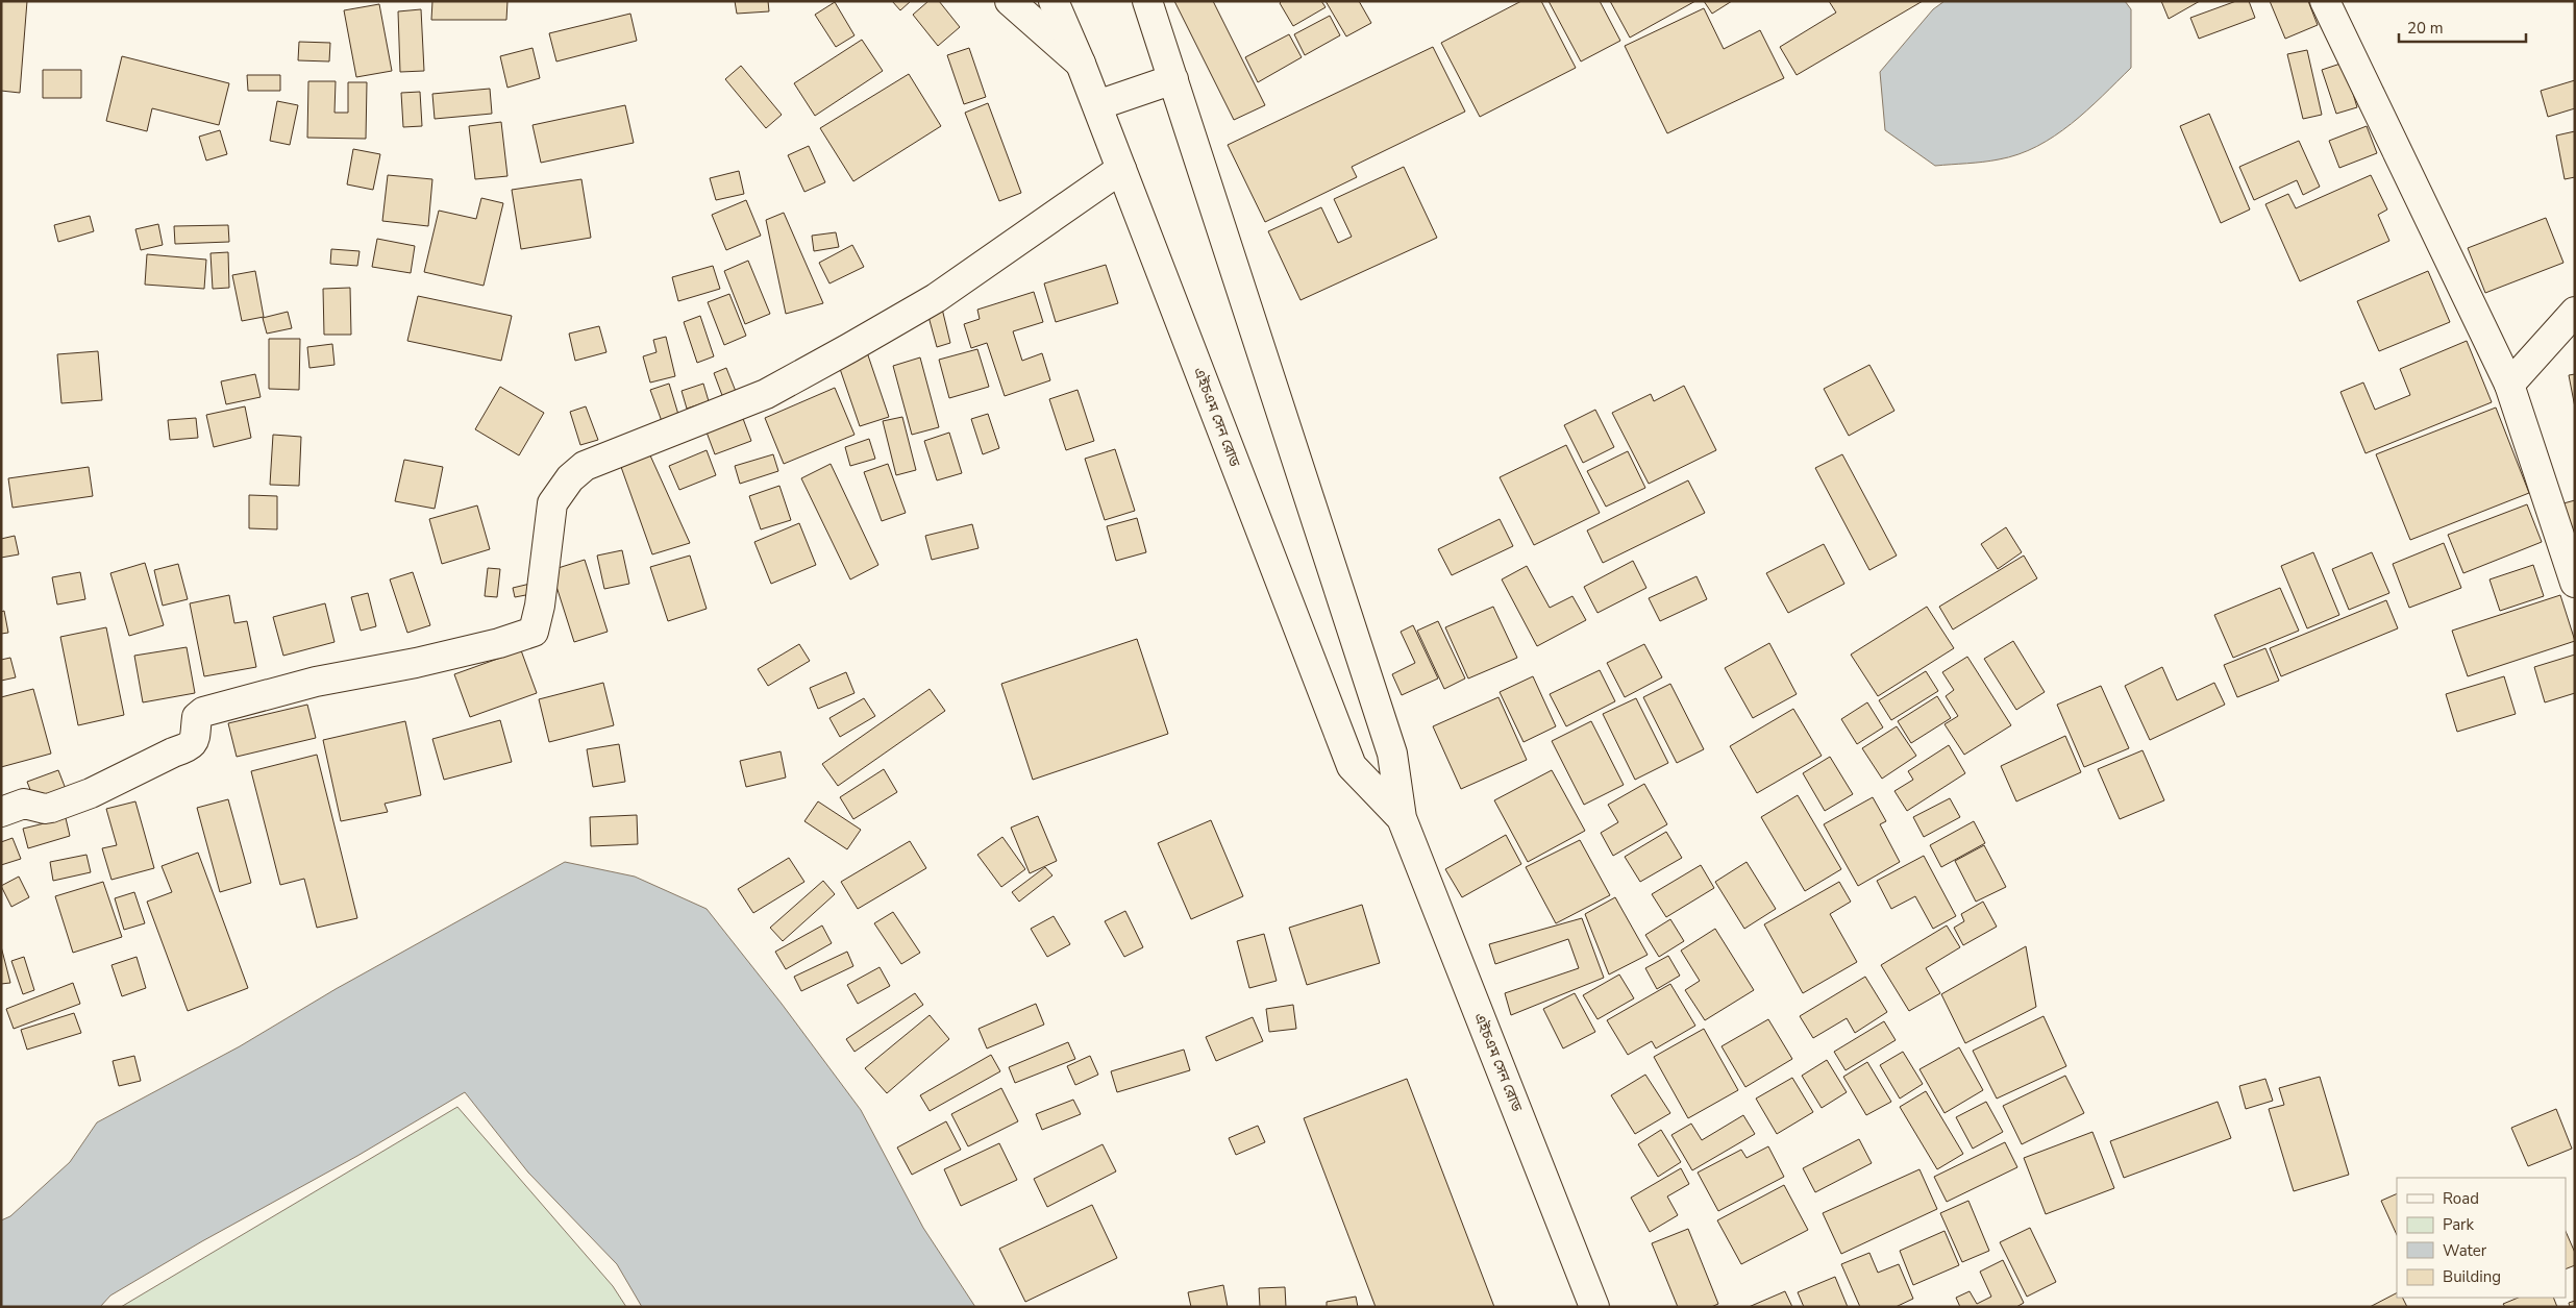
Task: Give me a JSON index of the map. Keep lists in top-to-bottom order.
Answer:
{
  "streets": {
    "main road": ["এইচএম সেন রোড"]
  },
  "legend": [
    "Road",
    "Park",
    "Water",
    "Building"
  ],
  "scale_bar": "20 m"
}
